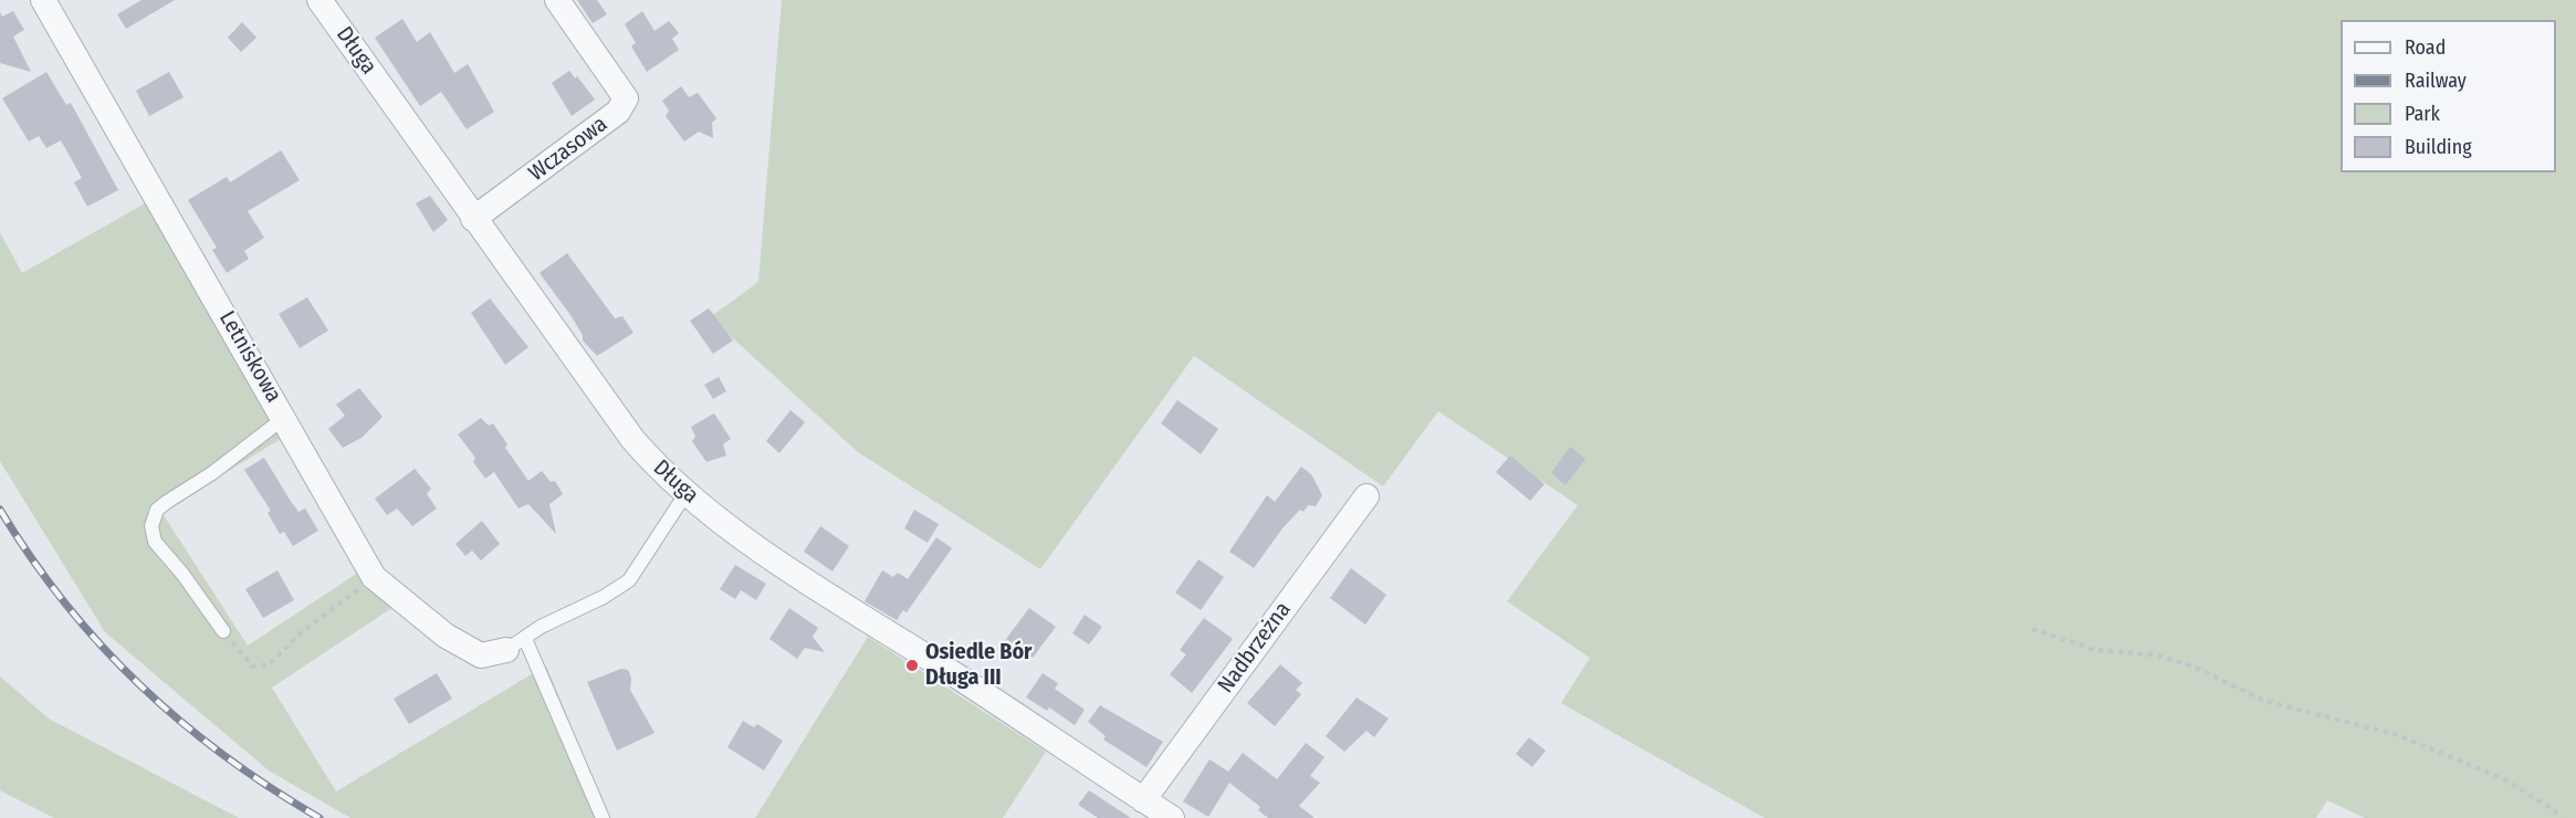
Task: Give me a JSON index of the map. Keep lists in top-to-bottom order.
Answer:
{
  "streets": {
    "street": [
      "Długa",
      "Wczasowa",
      "Letniskowa",
      "Nadbrzeżna"
    ]
  },
  "crossings": [
    ["Długa", "Wczasowa"],
    ["Długa", "Nadbrzeżna"]
  ],
  "places": ["Osiedle Bór Długa III"],
  "legend": [
    "Road",
    "Railway",
    "Park",
    "Building"
  ]
}
